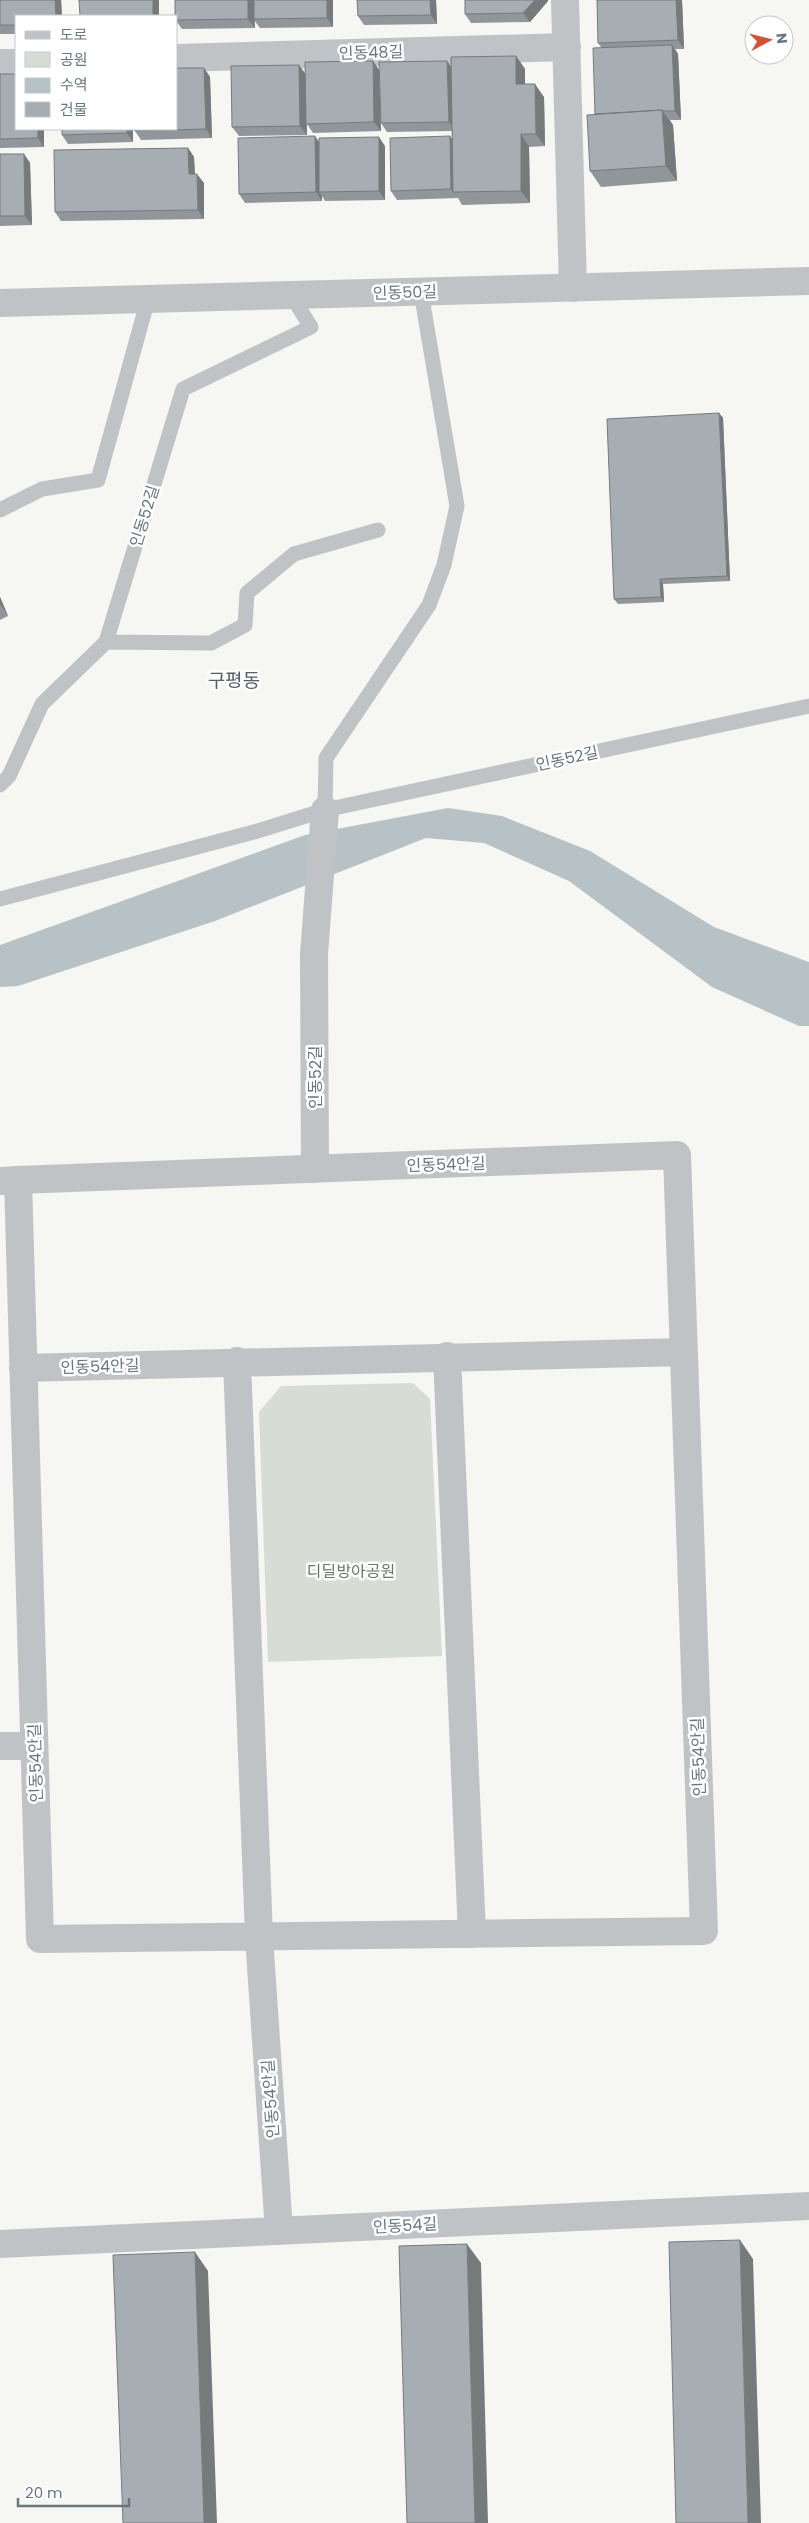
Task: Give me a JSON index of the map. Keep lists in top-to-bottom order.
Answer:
{
  "streets": {
    "street": [
      "인동48길",
      "인동50길",
      "인동52길",
      "인동54안길",
      "인동54길"
    ]
  },
  "crossings": [
    ["인동50길", "인동52길"],
    ["인동52길", "인동54안길"],
    ["인동54안길", "인동54길"]
  ],
  "districts": ["구평동"],
  "parks": ["디딜방아공원"],
  "legend": [
    "도로",
    "공원",
    "수역",
    "건물"
  ],
  "scale_bar": "20 m",
  "north": "right"
}
